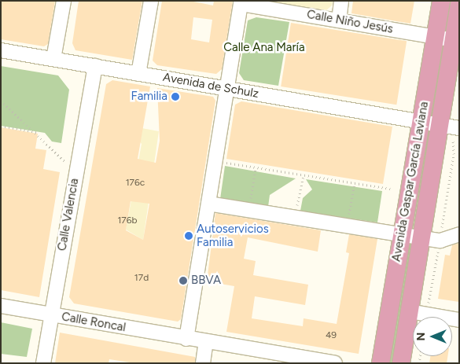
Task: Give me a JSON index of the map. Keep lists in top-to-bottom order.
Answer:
{
  "streets": {
    "main road": ["Avenida Gaspar García Laviana"],
    "street": [
      "Calle Niño Jesús",
      "Avenida de Schulz",
      "Calle Valencia",
      "Calle Roncal"
    ]
  },
  "crossings": [
    ["Calle Niño Jesús", "Avenida Gaspar García Laviana"],
    ["Avenida de Schulz", "Avenida Gaspar García Laviana"],
    ["Avenida de Schulz", "Calle Valencia"],
    ["Calle Valencia", "Calle Roncal"]
  ],
  "parks": ["Calle Ana María"],
  "places": ["Familia", "Autoservicios Familia", "BBVA"],
  "house_numbers": [
    "176c",
    "176b",
    "17d",
    "49"
  ],
  "north": "left"
}
